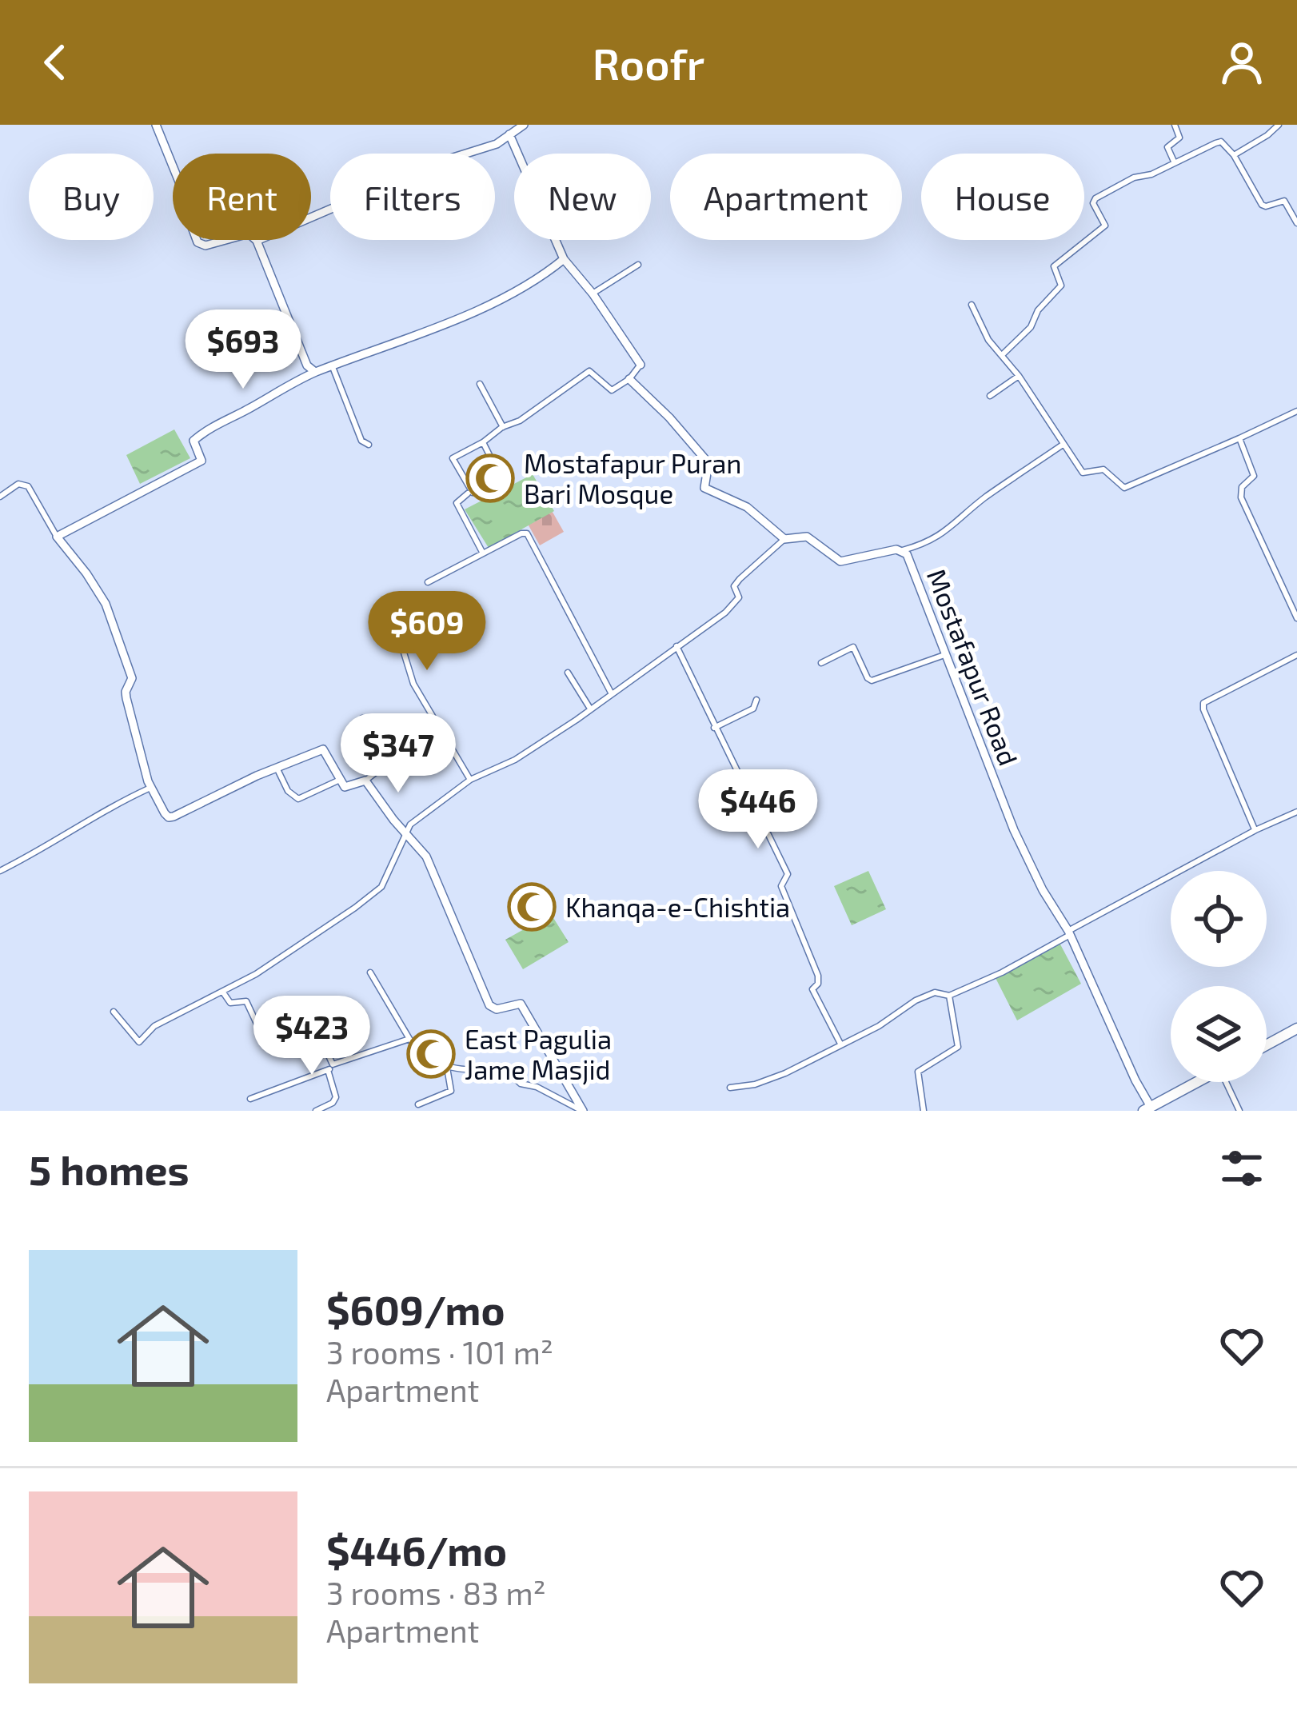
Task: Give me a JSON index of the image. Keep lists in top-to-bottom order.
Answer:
{
  "streets": {
    "street": ["Mostafapur Road"]
  },
  "places": {
    "mosque": ["Mostafapur Puran Bari Mosque", "Khanqa-e-Chishtia", "East Pagulia Jame Masjid"]
  },
  "page": {
    "header": "Roofr",
    "chip": [
      "Buy",
      "Rent",
      "Filters",
      "New",
      "Apartment",
      "House"
    ],
    "price": [
      "$693",
      "$609",
      "$347",
      "$446",
      "$423"
    ],
    "heading": "5 homes",
    "list": [
      {
        "name": "$609/mo",
        "note": "3 rooms · 101 m² · Apartment"
      },
      {
        "name": "$446/mo",
        "note": "3 rooms · 83 m² · Apartment"
      }
    ]
  }
}
